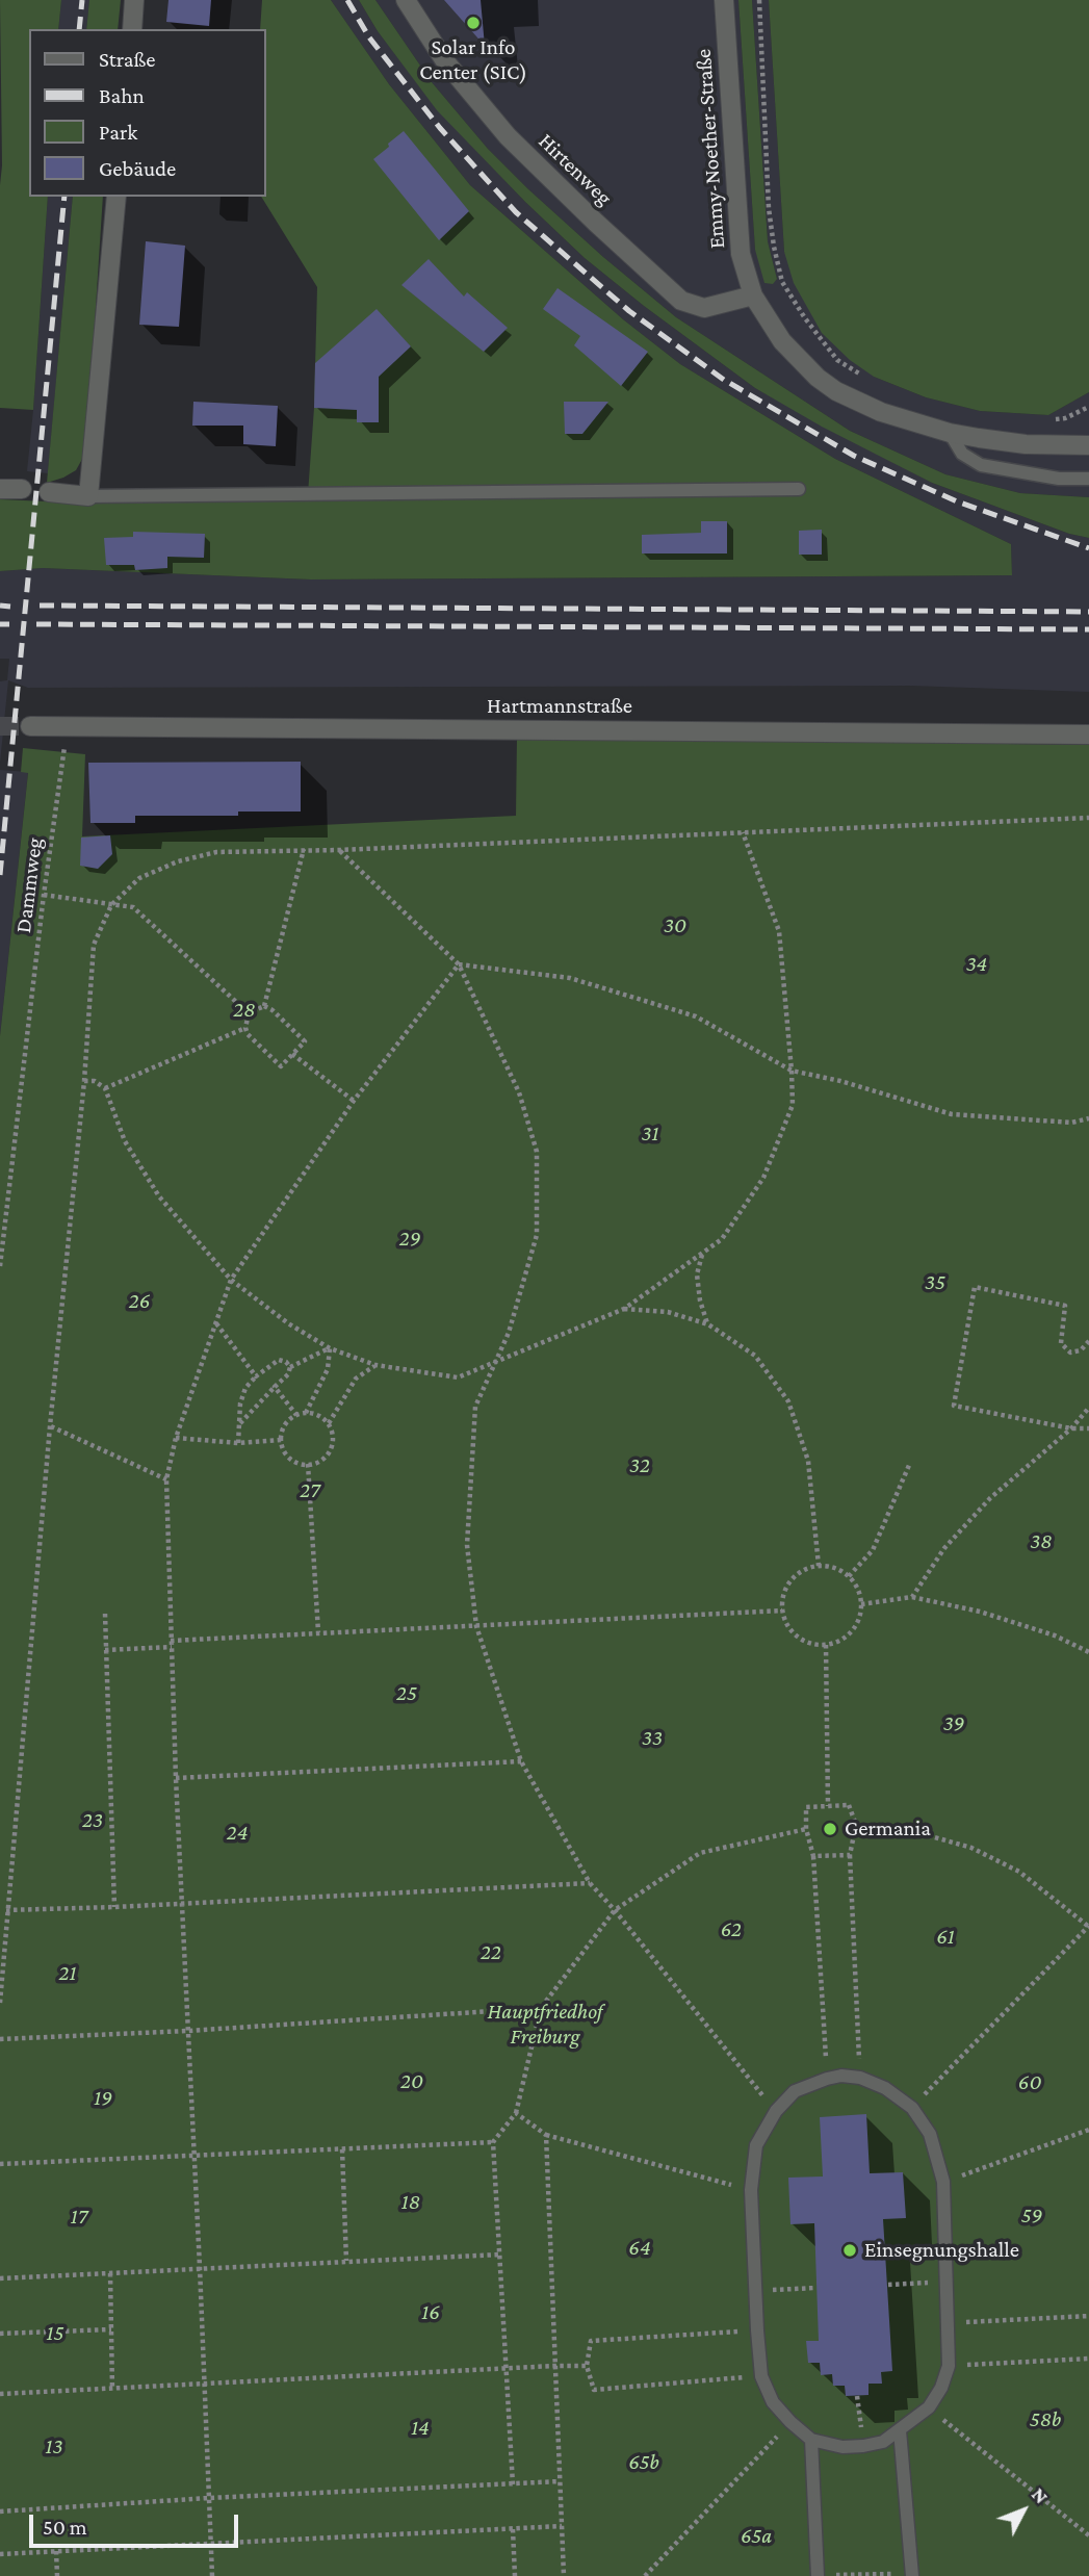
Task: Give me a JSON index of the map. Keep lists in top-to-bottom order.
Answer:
{
  "streets": {
    "street": ["Emmy-Noether-Straße", "Hirtenweg", "Hartmannstraße"],
    "path": ["Dammweg"]
  },
  "crossings": [
    ["Emmy-Noether-Straße", "Hirtenweg"],
    ["Hartmannstraße", "Dammweg"]
  ],
  "parks": [
    "30",
    "34",
    "28",
    "31",
    "29",
    "35",
    "26",
    "32",
    "27",
    "38",
    "25",
    "39",
    "33",
    "23",
    "24",
    "62",
    "61",
    "22",
    "21",
    "Hauptfriedhof Freiburg",
    "20",
    "60",
    "19",
    "18",
    "59",
    "17",
    "64",
    "16",
    "15",
    "58b",
    "14",
    "13",
    "65b",
    "65a"
  ],
  "places": ["Solar Info Center (SIC)", "Germania", "Einsegnungshalle"],
  "legend": [
    "Straße",
    "Bahn",
    "Park",
    "Gebäude"
  ],
  "scale_bar": "50 m",
  "north": "top right"
}
